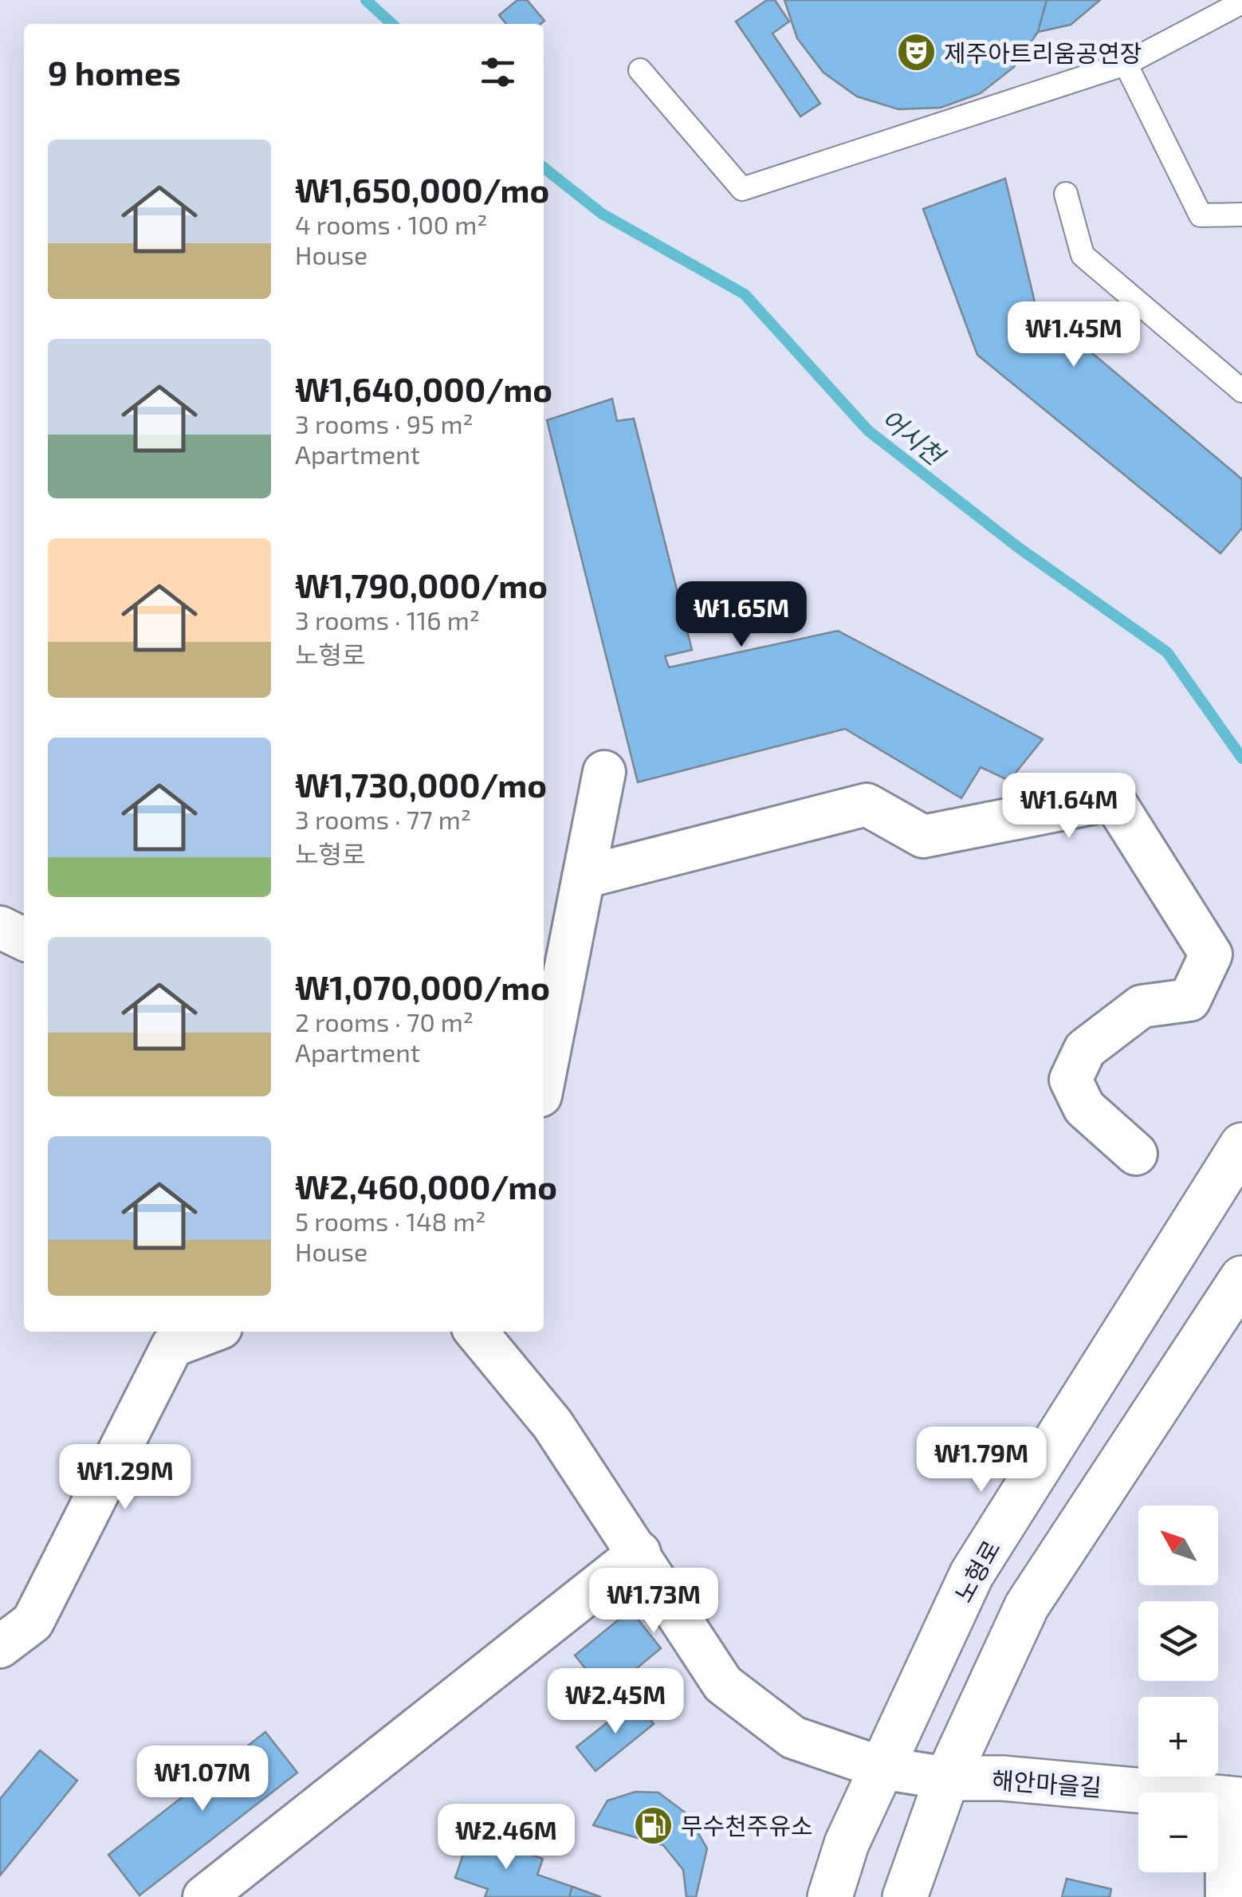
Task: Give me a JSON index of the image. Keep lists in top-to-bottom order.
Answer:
{
  "streets": {
    "main road": ["노형로", "해안마을길"]
  },
  "water": ["어시천"],
  "places": {
    "theatre": ["제주아트리움공연장"],
    "fuel station": ["무수천주유소"]
  },
  "north": "top left",
  "page": {
    "heading": "9 homes",
    "list": [
      {
        "name": "₩1,650,000/mo",
        "note": "4 rooms · 100 m² · House"
      },
      {
        "name": "₩1,640,000/mo",
        "note": "3 rooms · 95 m² · Apartment"
      },
      {
        "name": "₩1,790,000/mo",
        "note": "3 rooms · 116 m² · 노형로"
      },
      {
        "name": "₩1,730,000/mo",
        "note": "3 rooms · 77 m² · 노형로"
      },
      {
        "name": "₩1,070,000/mo",
        "note": "2 rooms · 70 m² · Apartment"
      },
      {
        "name": "₩2,460,000/mo",
        "note": "5 rooms · 148 m² · House"
      }
    ],
    "price": [
      "₩1.45M",
      "₩1.65M",
      "₩1.64M",
      "₩1.79M",
      "₩1.29M",
      "₩1.73M",
      "₩2.45M",
      "₩1.07M",
      "₩2.46M"
    ],
    "map_buttons": ["+", "−"]
  }
}
